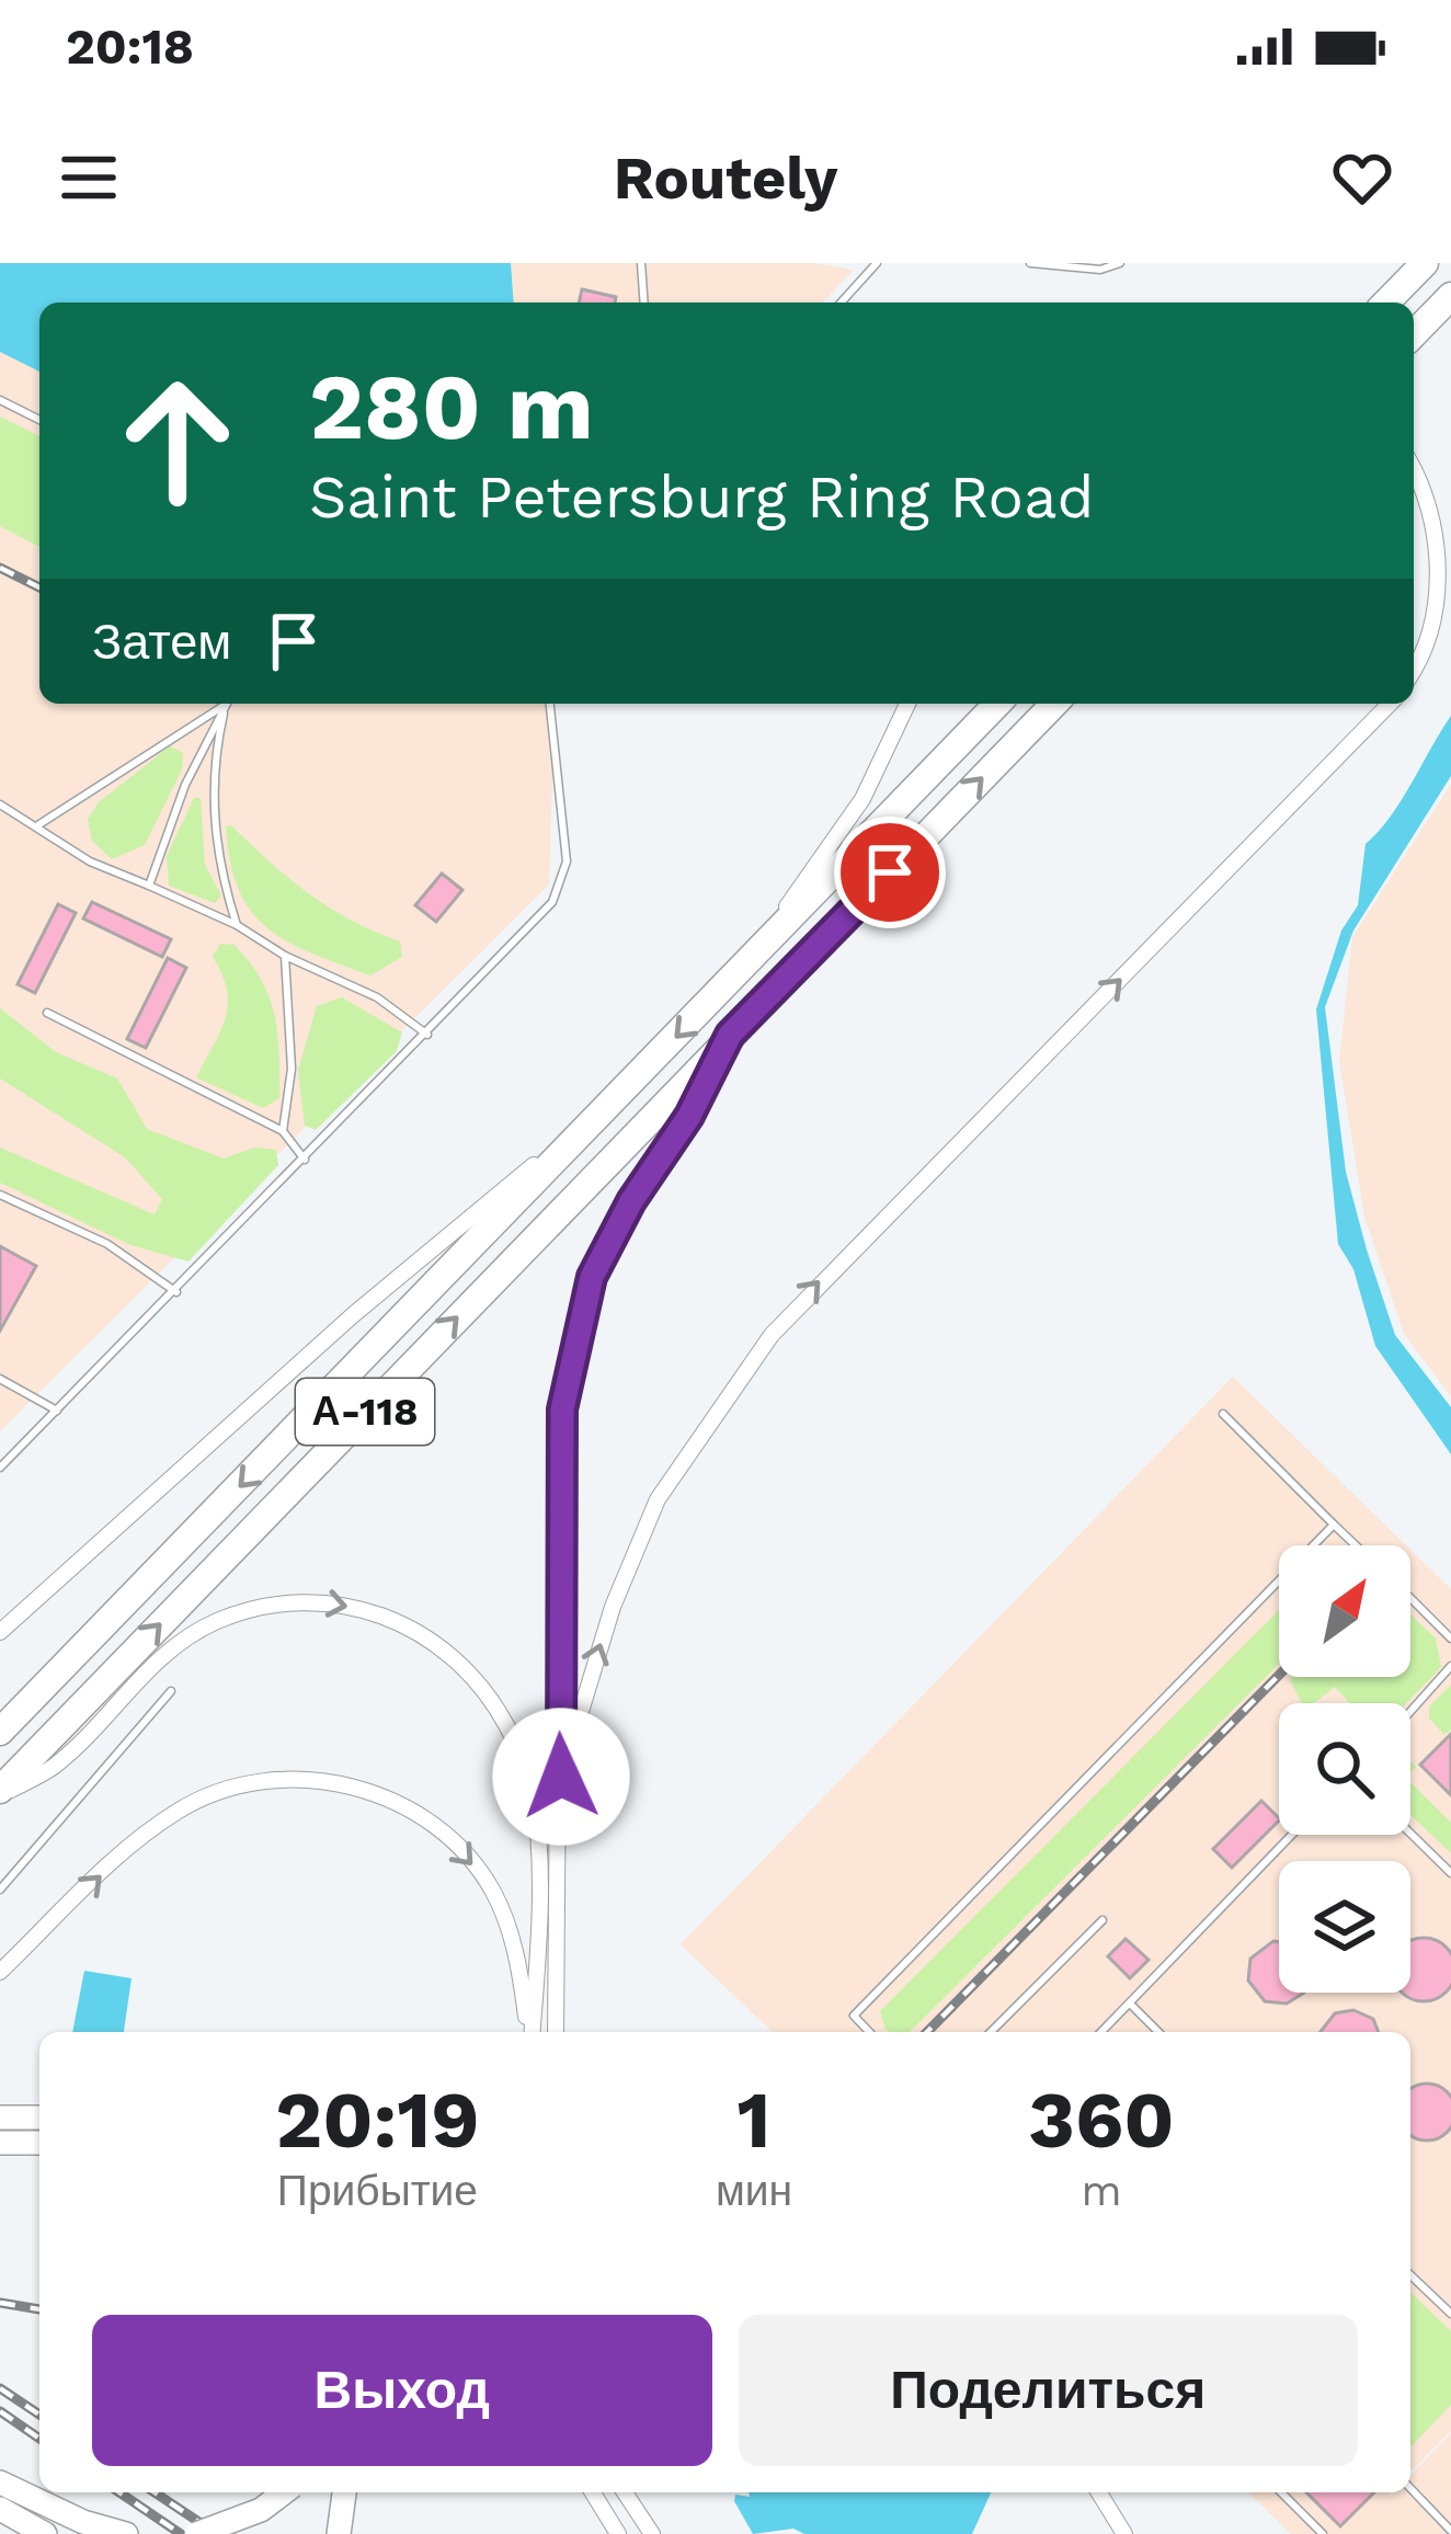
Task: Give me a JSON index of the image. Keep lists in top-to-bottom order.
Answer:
{
  "streets": {
    "highway": ["А-118"]
  },
  "north": "top right",
  "page": {
    "status": "20:18",
    "header": "Routely",
    "turn": ["280 m", "Saint Petersburg Ring Road"],
    "then": "Затем",
    "eta": [
      "20:19",
      "Прибытие",
      "1",
      "мин",
      "360",
      "m"
    ],
    "buttons": ["Выход", "Поделиться"]
  }
}
